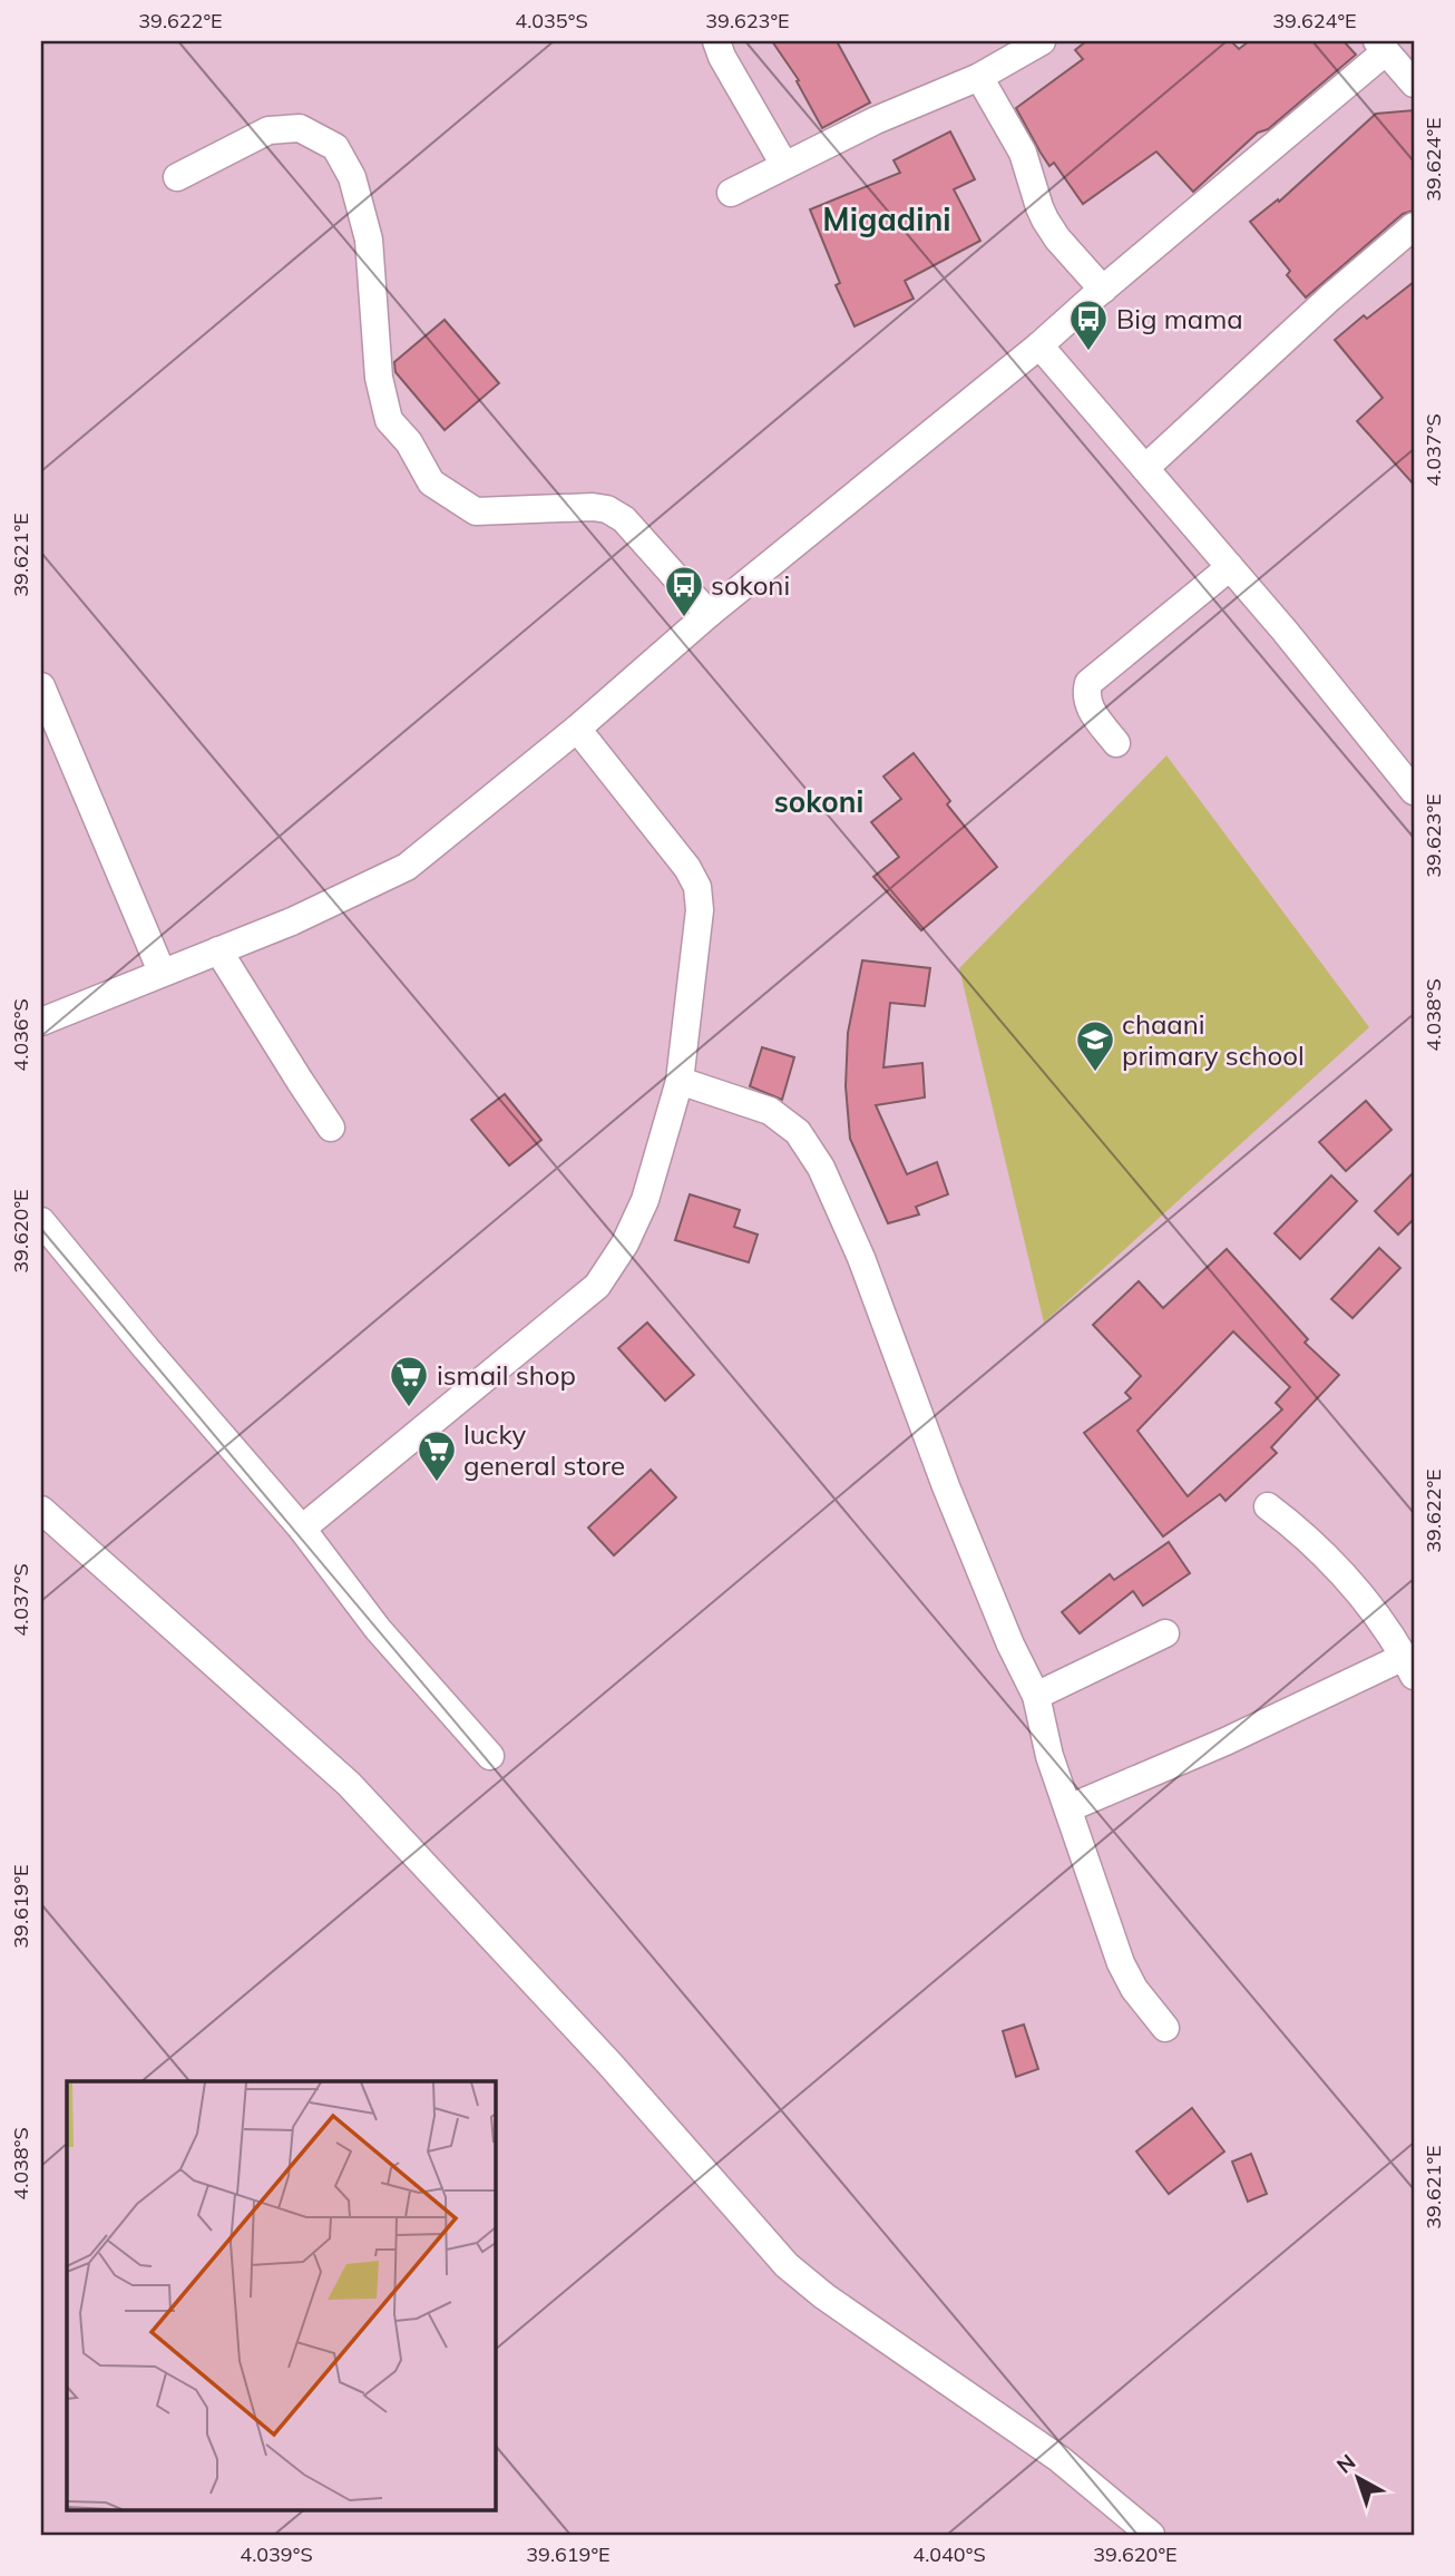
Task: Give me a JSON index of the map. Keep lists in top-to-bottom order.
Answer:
{
  "districts": ["Migadini", "sokoni"],
  "places": {
    "bus stop": ["Big mama", "sokoni"],
    "school or university": ["chaani primary school"],
    "supermarket": ["ismail shop", "lucky general store"]
  },
  "north": "top left",
  "coordinates": [
    "39.622°E",
    "4.035°S",
    "39.623°E",
    "39.624°E",
    "4.037°S",
    "39.621°E",
    "4.038°S",
    "4.036°S",
    "39.620°E",
    "39.619°E",
    "4.039°S",
    "4.040°S"
  ]
}
